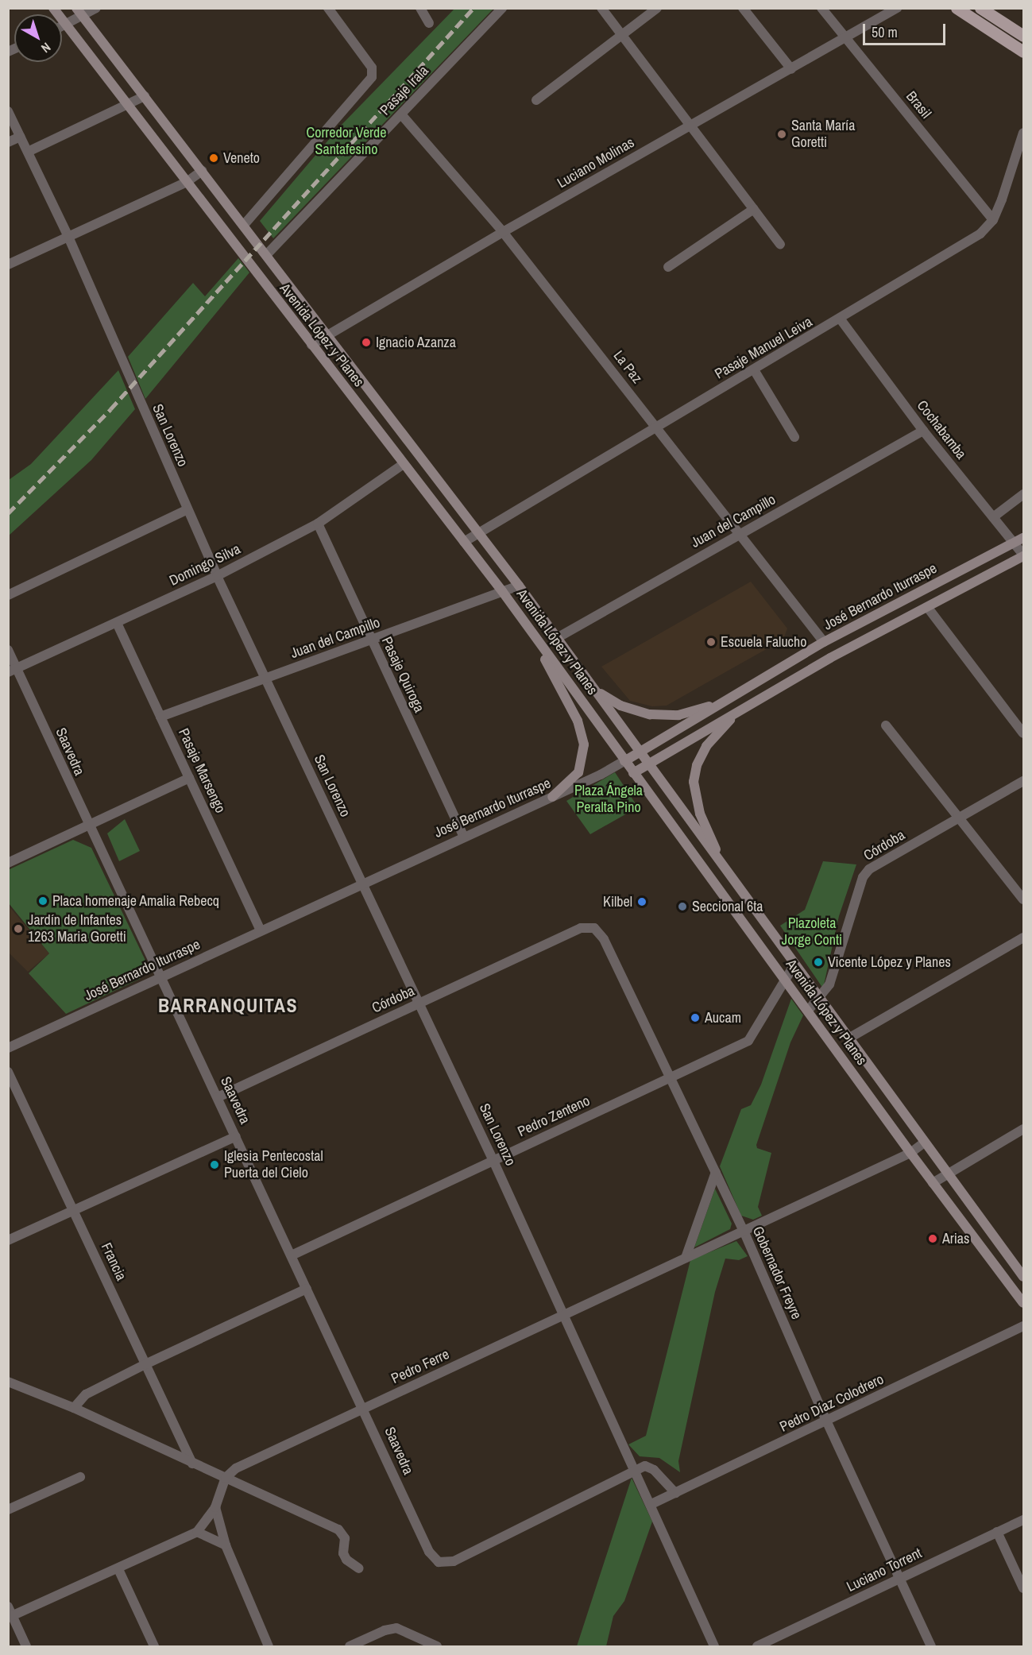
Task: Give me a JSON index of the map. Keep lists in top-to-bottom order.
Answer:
{
  "streets": {
    "main road": ["Avenida López y Planes", "José Bernardo Iturraspe"],
    "street": [
      "Pasaje Irala",
      "Brasil",
      "Luciano Molinas",
      "Pasaje Manuel Leiva",
      "La Paz",
      "Cochabamba",
      "San Lorenzo",
      "Juan del Campillo",
      "Domingo Silva",
      "Pasaje Quiroga",
      "Saavedra",
      "Pasaje Marsengo",
      "Córdoba",
      "Pedro Zenteno",
      "Francia",
      "Gobernador Freyre",
      "Pedro Ferre",
      "Pedro Díaz Colodrero",
      "Luciano Torrent"
    ]
  },
  "crossings": [
    ["Pasaje Irala", "Avenida López y Planes"],
    ["Pasaje Irala", "La Paz"],
    ["Brasil", "Luciano Molinas"],
    ["Brasil", "Pasaje Manuel Leiva"],
    ["Luciano Molinas", "Avenida López y Planes"],
    ["Luciano Molinas", "La Paz"],
    ["Avenida López y Planes", "Pasaje Manuel Leiva"],
    ["Avenida López y Planes", "Juan del Campillo"],
    ["Avenida López y Planes", "Domingo Silva"],
    ["Avenida López y Planes", "José Bernardo Iturraspe"],
    ["Avenida López y Planes", "Córdoba"],
    ["Avenida López y Planes", "Pedro Zenteno"],
    ["Avenida López y Planes", "Pedro Ferre"],
    ["Pasaje Manuel Leiva", "La Paz"],
    ["Pasaje Manuel Leiva", "Cochabamba"],
    ["La Paz", "Juan del Campillo"],
    ["La Paz", "José Bernardo Iturraspe"],
    ["Cochabamba", "Juan del Campillo"],
    ["Cochabamba", "José Bernardo Iturraspe"],
    ["San Lorenzo", "Juan del Campillo"],
    ["San Lorenzo", "Domingo Silva"],
    ["San Lorenzo", "José Bernardo Iturraspe"],
    ["San Lorenzo", "Saavedra"],
    ["San Lorenzo", "Córdoba"],
    ["San Lorenzo", "Pedro Zenteno"],
    ["San Lorenzo", "Pedro Ferre"],
    ["San Lorenzo", "Pedro Díaz Colodrero"],
    ["Juan del Campillo", "Pasaje Quiroga"],
    ["Juan del Campillo", "Pasaje Marsengo"],
    ["Domingo Silva", "Pasaje Quiroga"],
    ["Domingo Silva", "Saavedra"],
    ["Domingo Silva", "Pasaje Marsengo"],
    ["José Bernardo Iturraspe", "Pasaje Quiroga"],
    ["José Bernardo Iturraspe", "Saavedra"],
    ["José Bernardo Iturraspe", "Pasaje Marsengo"],
    ["Saavedra", "Córdoba"],
    ["Saavedra", "Pedro Zenteno"],
    ["Saavedra", "Pedro Ferre"],
    ["Córdoba", "Gobernador Freyre"],
    ["Pedro Zenteno", "Gobernador Freyre"],
    ["Gobernador Freyre", "Pedro Ferre"],
    ["Gobernador Freyre", "Pedro Díaz Colodrero"],
    ["Gobernador Freyre", "Luciano Torrent"]
  ],
  "districts": ["BARRANQUITAS"],
  "parks": ["Corredor Verde Santafesino", "Plaza Ángela Peralta Pino", "Plazoleta Jorge Conti"],
  "places": [
    "Santa María Goretti",
    "Veneto",
    "Ignacio Azanza",
    "Escuela Falucho",
    "Placa homenaje Amalia Rebecq",
    "Kilbel",
    "Seccional 6ta",
    "Jardín de Infantes 1263 Maria Goretti",
    "Vicente López y Planes",
    "Aucam",
    "Iglesia Pentecostal Puerta del Cielo",
    "Arias"
  ],
  "scale_bar": "50 m",
  "north": "bottom right"
}
